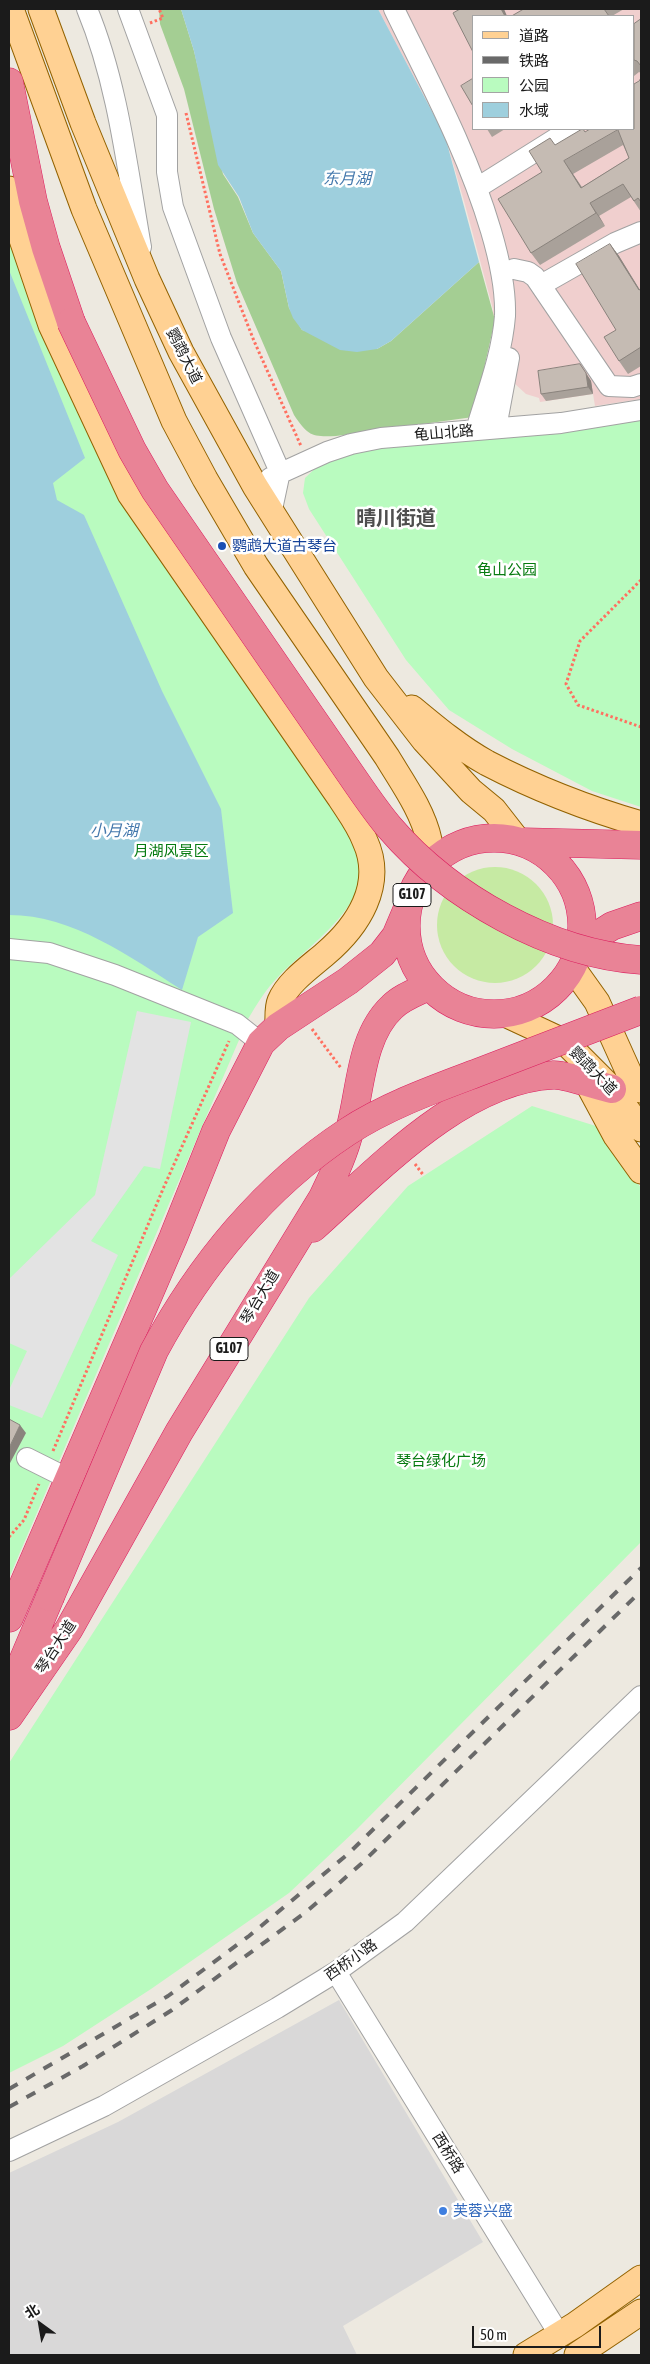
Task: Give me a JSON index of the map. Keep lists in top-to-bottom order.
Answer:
{
  "streets": {
    "highway": ["G107", "琴台大道"],
    "main road": ["鹦鹉大道"],
    "street": ["龟山北路", "西桥小路", "西桥路"]
  },
  "crossings": [
    ["鹦鹉大道", "龟山北路"],
    ["鹦鹉大道", "G107"],
    ["G107", "琴台大道"],
    ["西桥小路", "西桥路"]
  ],
  "districts": ["晴川街道"],
  "water": ["东月湖", "小月湖"],
  "parks": ["龟山公园", "月湖风景区", "琴台绿化广场"],
  "places": ["鹦鹉大道古琴台", "芙蓉兴盛"],
  "legend": [
    "道路",
    "铁路",
    "公园",
    "水域"
  ],
  "scale_bar": "50 m",
  "north": "top left"
}
